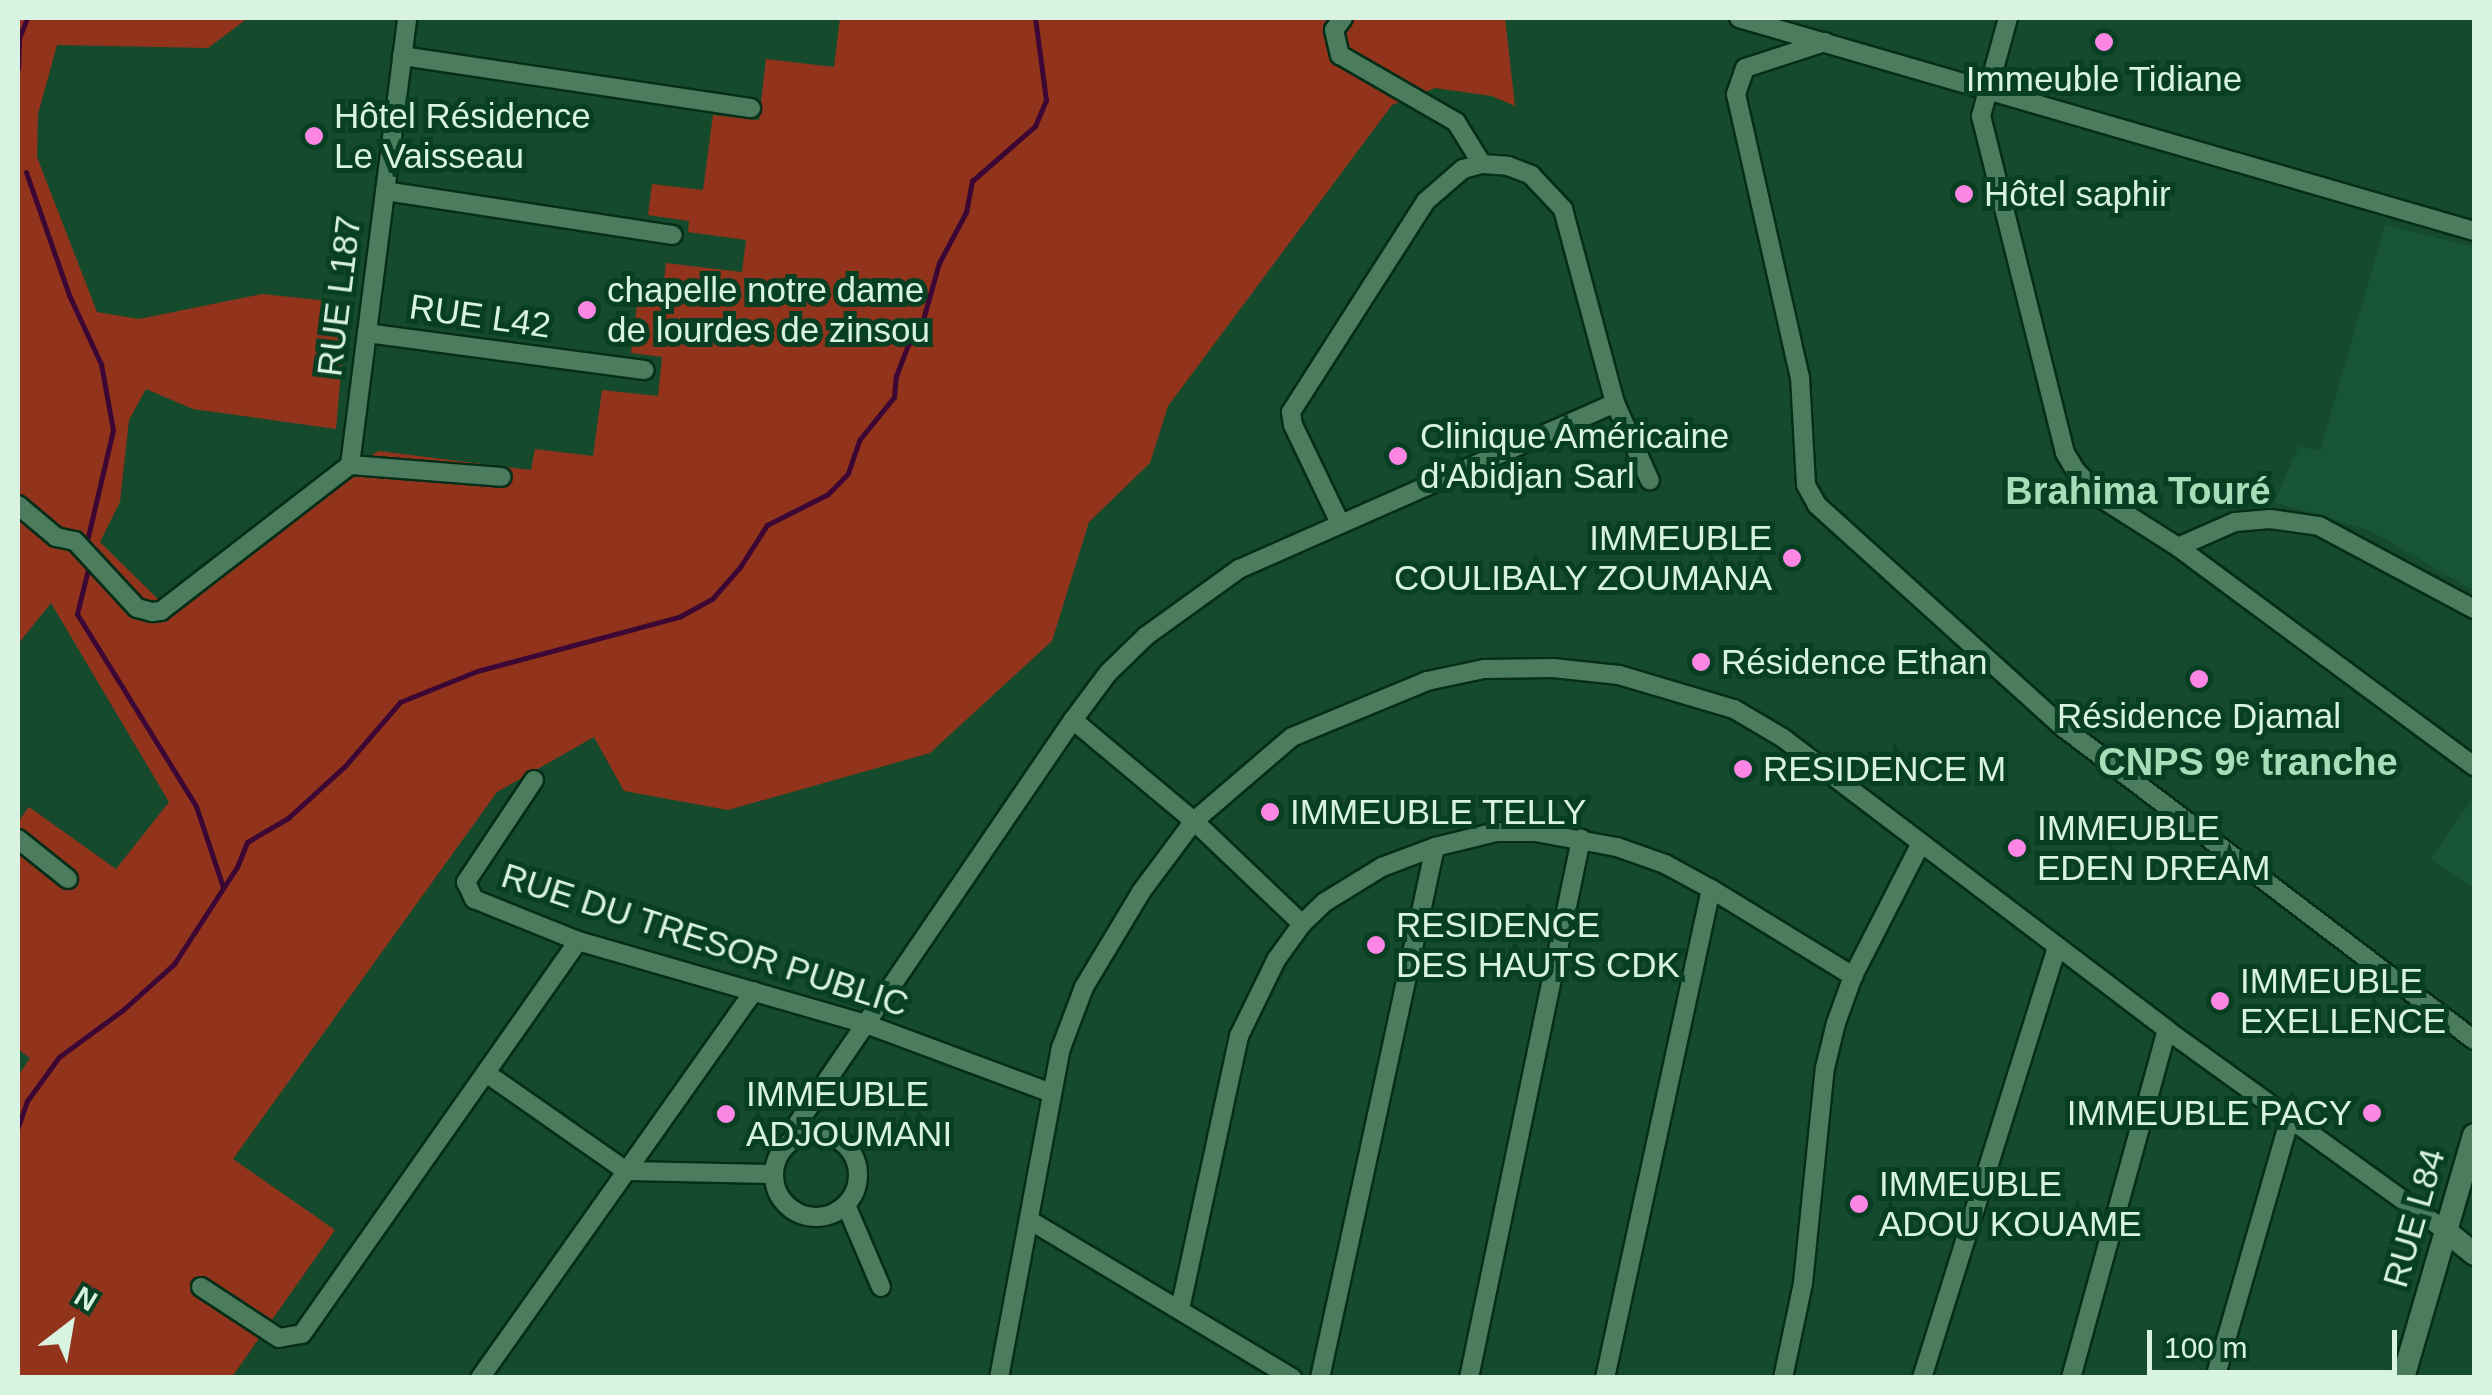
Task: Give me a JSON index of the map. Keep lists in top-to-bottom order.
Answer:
{
  "streets": {
    "street": [
      "RUE L187",
      "RUE L42",
      "RUE DU TRESOR PUBLIC",
      "RUE L84"
    ]
  },
  "crossings": [
    ["RUE L187", "RUE L42"]
  ],
  "districts": ["Brahima Touré", "CNPS 9ᵉ tranche"],
  "places": [
    "Immeuble Tidiane",
    "Hôtel Résidence Le Vaisseau",
    "Hôtel saphir",
    "chapelle notre dame de lourdes de zinsou",
    "Clinique Américaine d'Abidjan Sarl",
    "IMMEUBLE COULIBALY ZOUMANA",
    "Résidence Ethan",
    "Résidence Djamal",
    "RESIDENCE M",
    "IMMEUBLE TELLY",
    "IMMEUBLE EDEN DREAM",
    "RESIDENCE DES HAUTS CDK",
    "IMMEUBLE EXELLENCE",
    "IMMEUBLE PACY",
    "IMMEUBLE ADJOUMANI",
    "IMMEUBLE ADOU KOUAME"
  ],
  "scale_bar": "100 m",
  "north": "top right"
}
